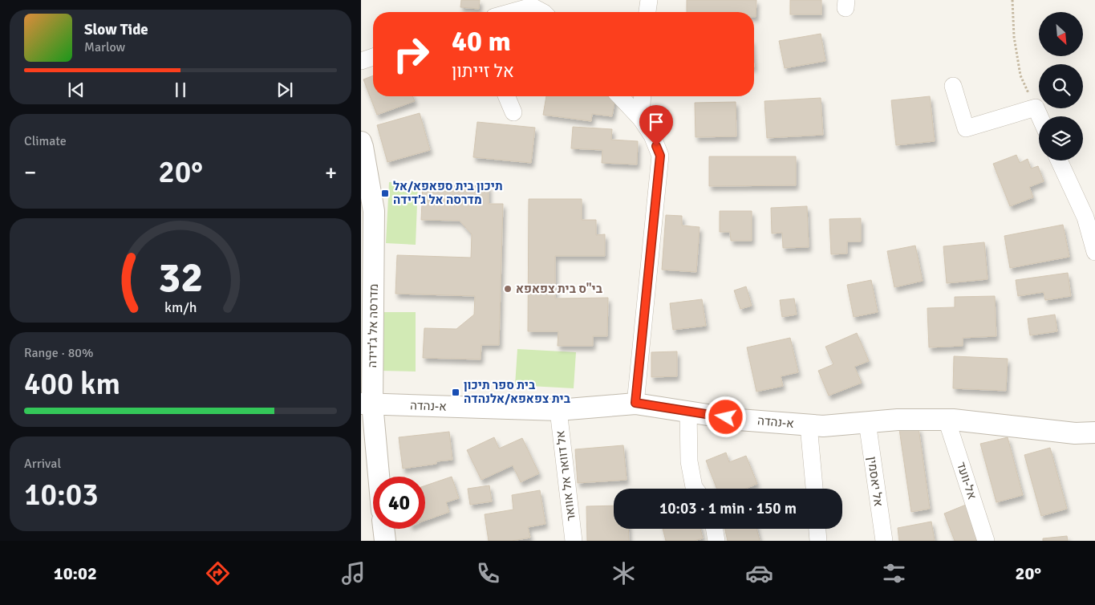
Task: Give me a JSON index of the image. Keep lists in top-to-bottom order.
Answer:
{
  "streets": {
    "street": [
      "מדרסה אל ג'דידה",
      "א-נהדה",
      "אל דוואר אל אוואר",
      "אל-וועד",
      "אל יאסמין"
    ]
  },
  "crossings": [
    ["מדרסה אל ג'דידה", "א-נהדה"],
    ["א-נהדה", "אל דוואר אל אוואר"],
    ["א-נהדה", "אל-וועד"],
    ["א-נהדה", "אל יאסמין"]
  ],
  "places": {
    "transit": ["תיכון בית ספאפא/אל מדרסה אל ג׳דידה", "בית ספר תיכון בית צפאפא/אלנהדה"],
    "other": ["בי\"ס בית צפאפא"]
  },
  "north": "bottom right",
  "page": {
    "turn": ["40 m", "אל זייתון"],
    "song": ["Slow Tide", "Marlow"],
    "tile": [
      "Climate",
      ["Range · 80%", "400 km"],
      ["Arrival", "10:03"]
    ],
    "heat": ["−", "20°", "+"],
    "limit": "40",
    "trip": "10:03 · 1 min · 150 m",
    "tabs": ["10:02", "20°"],
    "gauge": ["32", "km/h"]
  }
}
